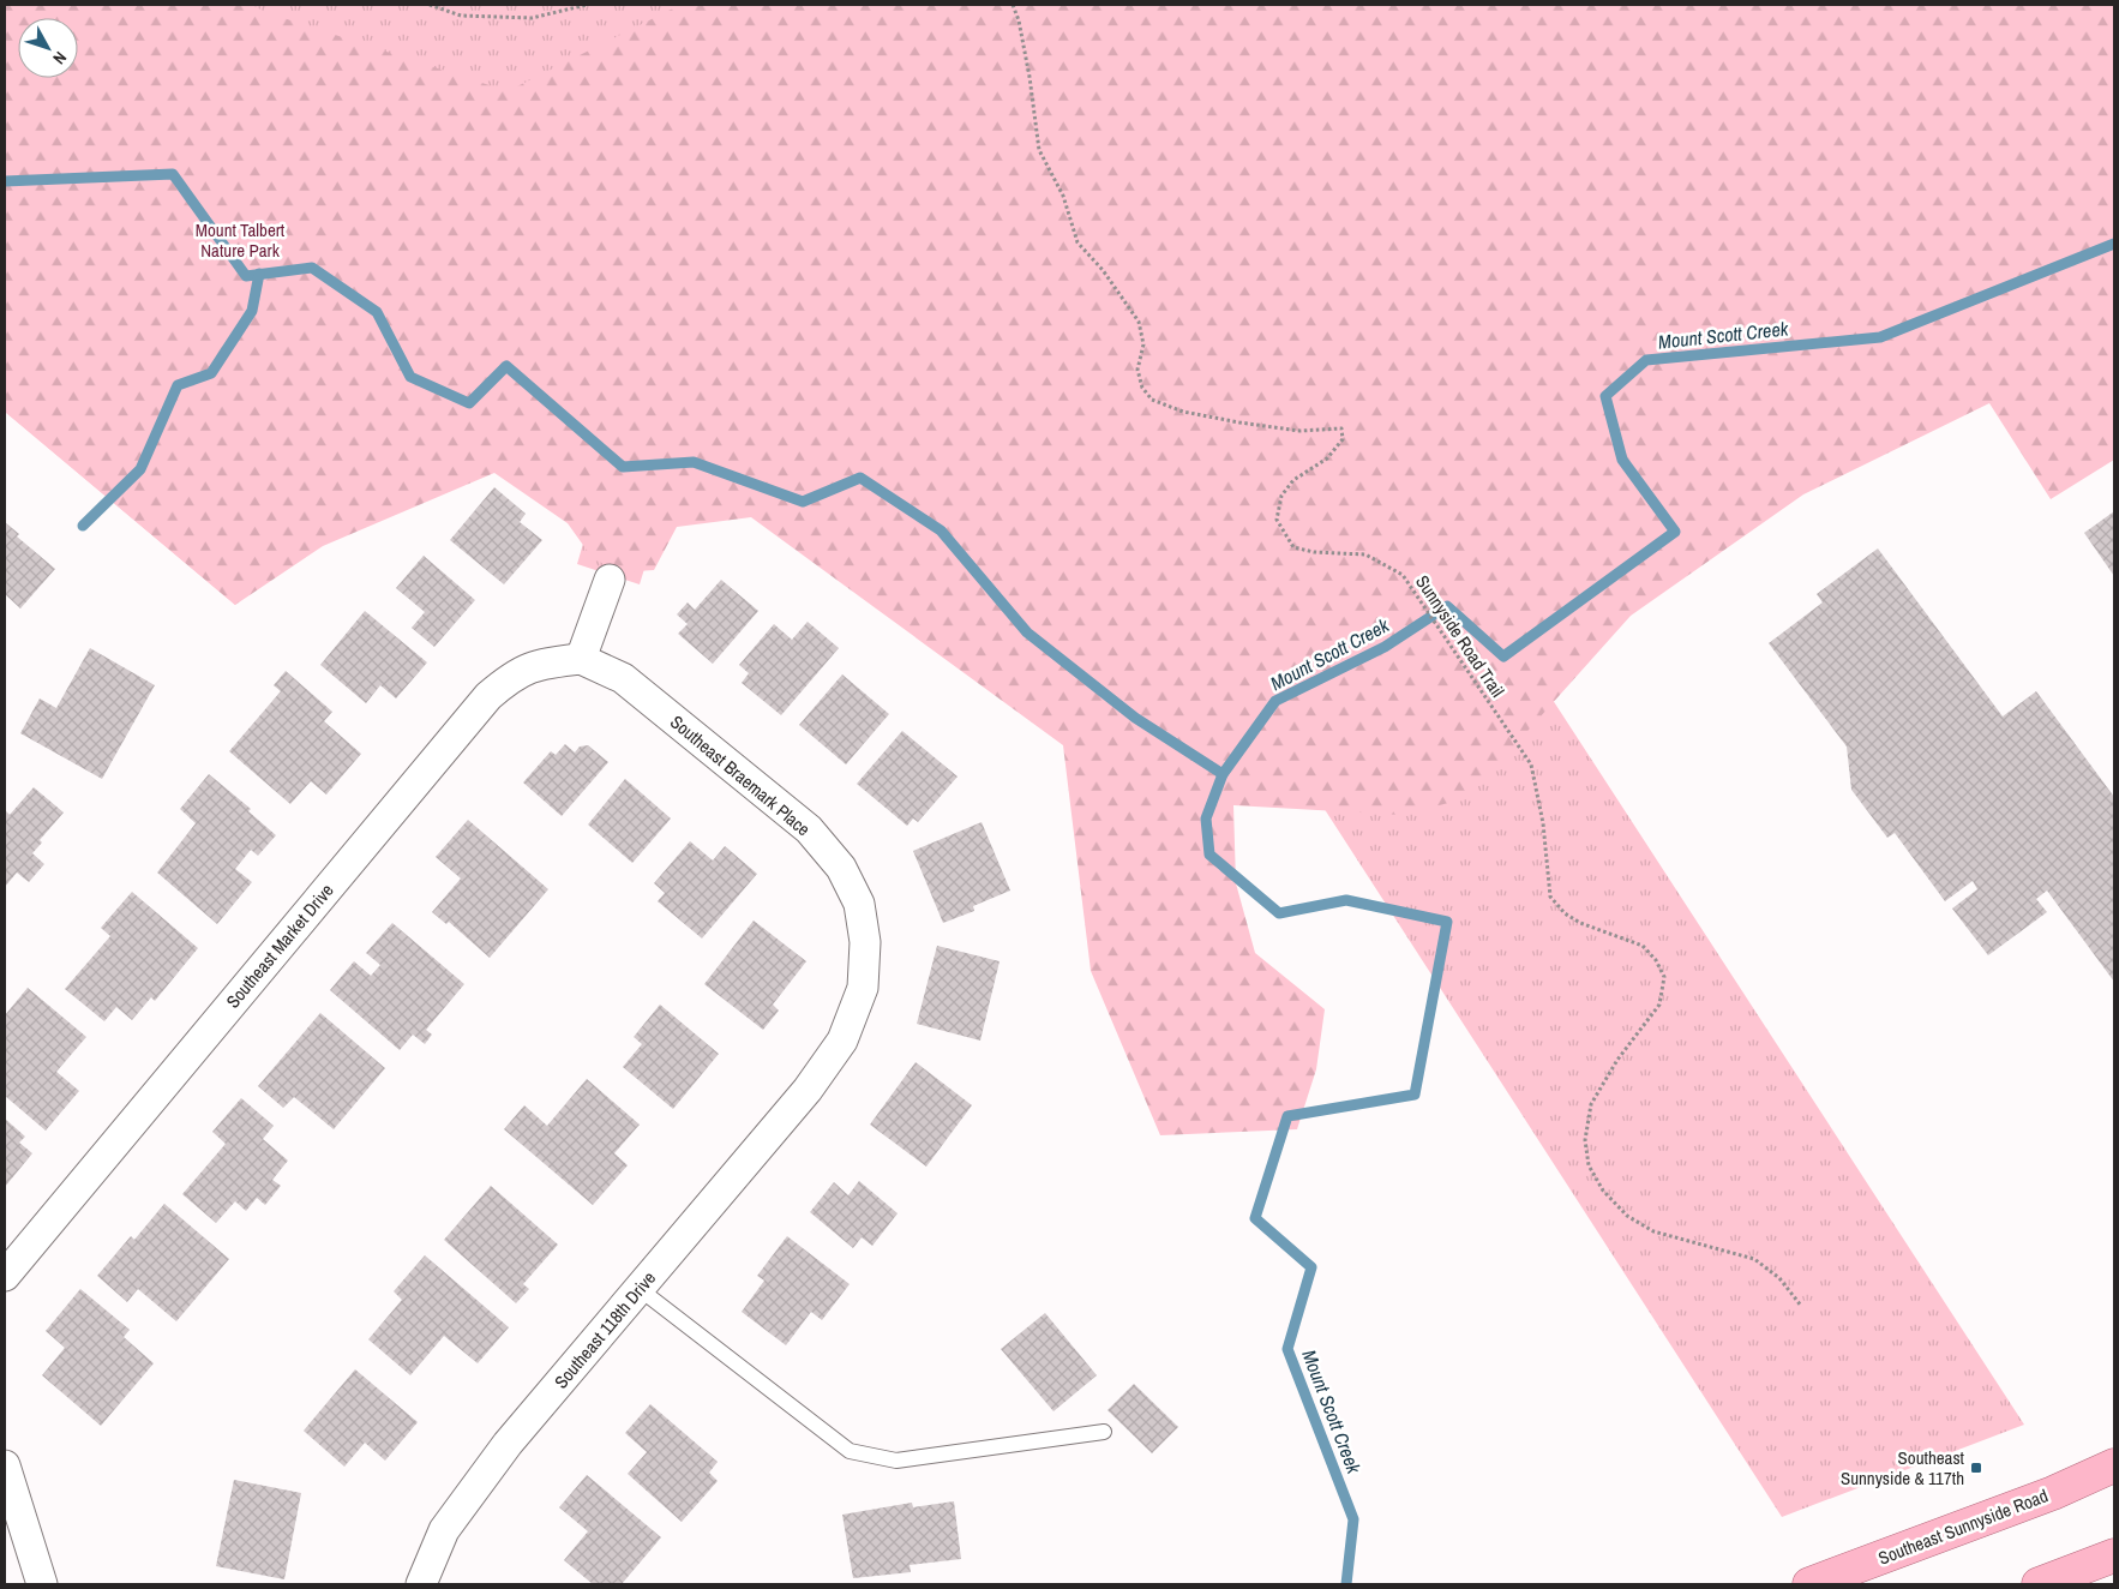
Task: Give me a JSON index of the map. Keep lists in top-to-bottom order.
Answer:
{
  "streets": {
    "main road": ["Southeast Sunnyside Road"],
    "street": ["Southeast Braemark Place", "Southeast Market Drive", "Southeast 118th Drive"],
    "path": ["Sunnyside Road Trail"]
  },
  "crossings": [
    ["Southeast Braemark Place", "Southeast Market Drive"],
    ["Southeast Braemark Place", "Southeast 118th Drive"]
  ],
  "water": ["Mount Scott Creek"],
  "parks": ["Mount Talbert Nature Park"],
  "places": {
    "transit": ["Southeast Sunnyside & 117th"]
  },
  "north": "bottom right"
}
